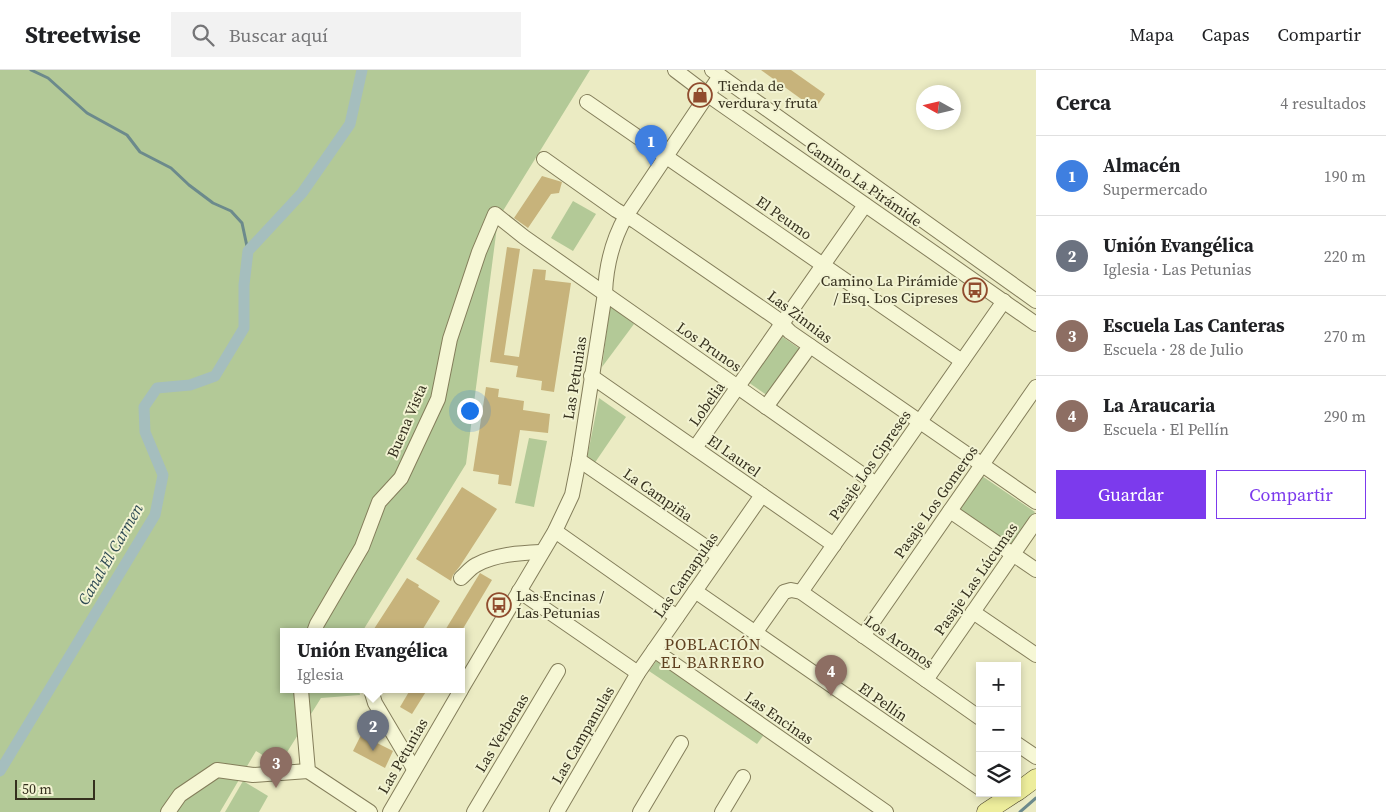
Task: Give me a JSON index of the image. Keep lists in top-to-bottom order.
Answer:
{
  "streets": {
    "street": [
      "Camino La Pirámide",
      "El Peumo",
      "Las Zinnias",
      "Los Prunos",
      "Las Petunias",
      "Lobelia",
      "Buena Vista",
      "El Laurel",
      "Pasaje Los Cipreses",
      "La Campiña",
      "Pasaje Los Gomeros",
      "Las Camapulas",
      "Pasaje Las Lúcumas",
      "Los Aromos",
      "El Pellín",
      "Las Encinas",
      "Las Verbenas",
      "Las Campanulas"
    ]
  },
  "crossings": [
    ["Camino La Pirámide", "Las Petunias"],
    ["Camino La Pirámide", "Lobelia"],
    ["Camino La Pirámide", "Pasaje Los Cipreses"],
    ["El Peumo", "Las Petunias"],
    ["El Peumo", "Lobelia"],
    ["El Peumo", "Pasaje Los Cipreses"],
    ["Las Zinnias", "Las Petunias"],
    ["Las Zinnias", "Lobelia"],
    ["Las Zinnias", "Pasaje Los Cipreses"],
    ["Las Zinnias", "Pasaje Los Gomeros"],
    ["Los Prunos", "Las Petunias"],
    ["Los Prunos", "Lobelia"],
    ["Los Prunos", "Buena Vista"],
    ["Los Prunos", "Pasaje Los Cipreses"],
    ["Las Petunias", "El Laurel"],
    ["Las Petunias", "La Campiña"],
    ["Lobelia", "El Laurel"],
    ["El Laurel", "Pasaje Los Cipreses"],
    ["El Laurel", "Las Camapulas"],
    ["Pasaje Los Cipreses", "Los Aromos"],
    ["La Campiña", "Las Camapulas"],
    ["Pasaje Los Gomeros", "Los Aromos"],
    ["Las Camapulas", "El Pellín"],
    ["Las Camapulas", "Las Encinas"],
    ["Las Camapulas", "Las Campanulas"],
    ["Pasaje Las Lúcumas", "Los Aromos"]
  ],
  "districts": ["POBLACIÓN EL BARRERO"],
  "water": ["Canal El Carmen"],
  "places": {
    "shop": ["Tienda de verdura y fruta"],
    "bus stop": ["Camino La Pirámide / Esq. Los Cipreses", "Las Encinas / Las Petunias"]
  },
  "scale_bar": "50 m",
  "north": "left",
  "page": {
    "header": "Streetwise",
    "search": "Buscar aquí",
    "nav": ["Mapa", "Capas", "Compartir"],
    "heading": ["Cerca", "4 resultados"],
    "pins": [
      "1",
      "4",
      "2",
      "3"
    ],
    "list": [
      {
        "mark": "1",
        "name": "Almacén",
        "note": "Supermercado",
        "value": "190 m"
      },
      {
        "mark": "2",
        "name": "Unión Evangélica",
        "note": "Iglesia · Las Petunias",
        "value": "220 m"
      },
      {
        "mark": "3",
        "name": "Escuela Las Canteras",
        "note": "Escuela · 28 de Julio",
        "value": "270 m"
      },
      {
        "mark": "4",
        "name": "La Araucaria",
        "note": "Escuela · El Pellín",
        "value": "290 m"
      }
    ],
    "buttons": ["Guardar", "Compartir"],
    "popup": ["Unión Evangélica", "Iglesia"],
    "map_buttons": ["+", "−"],
    "scale": "50 m"
  }
}
